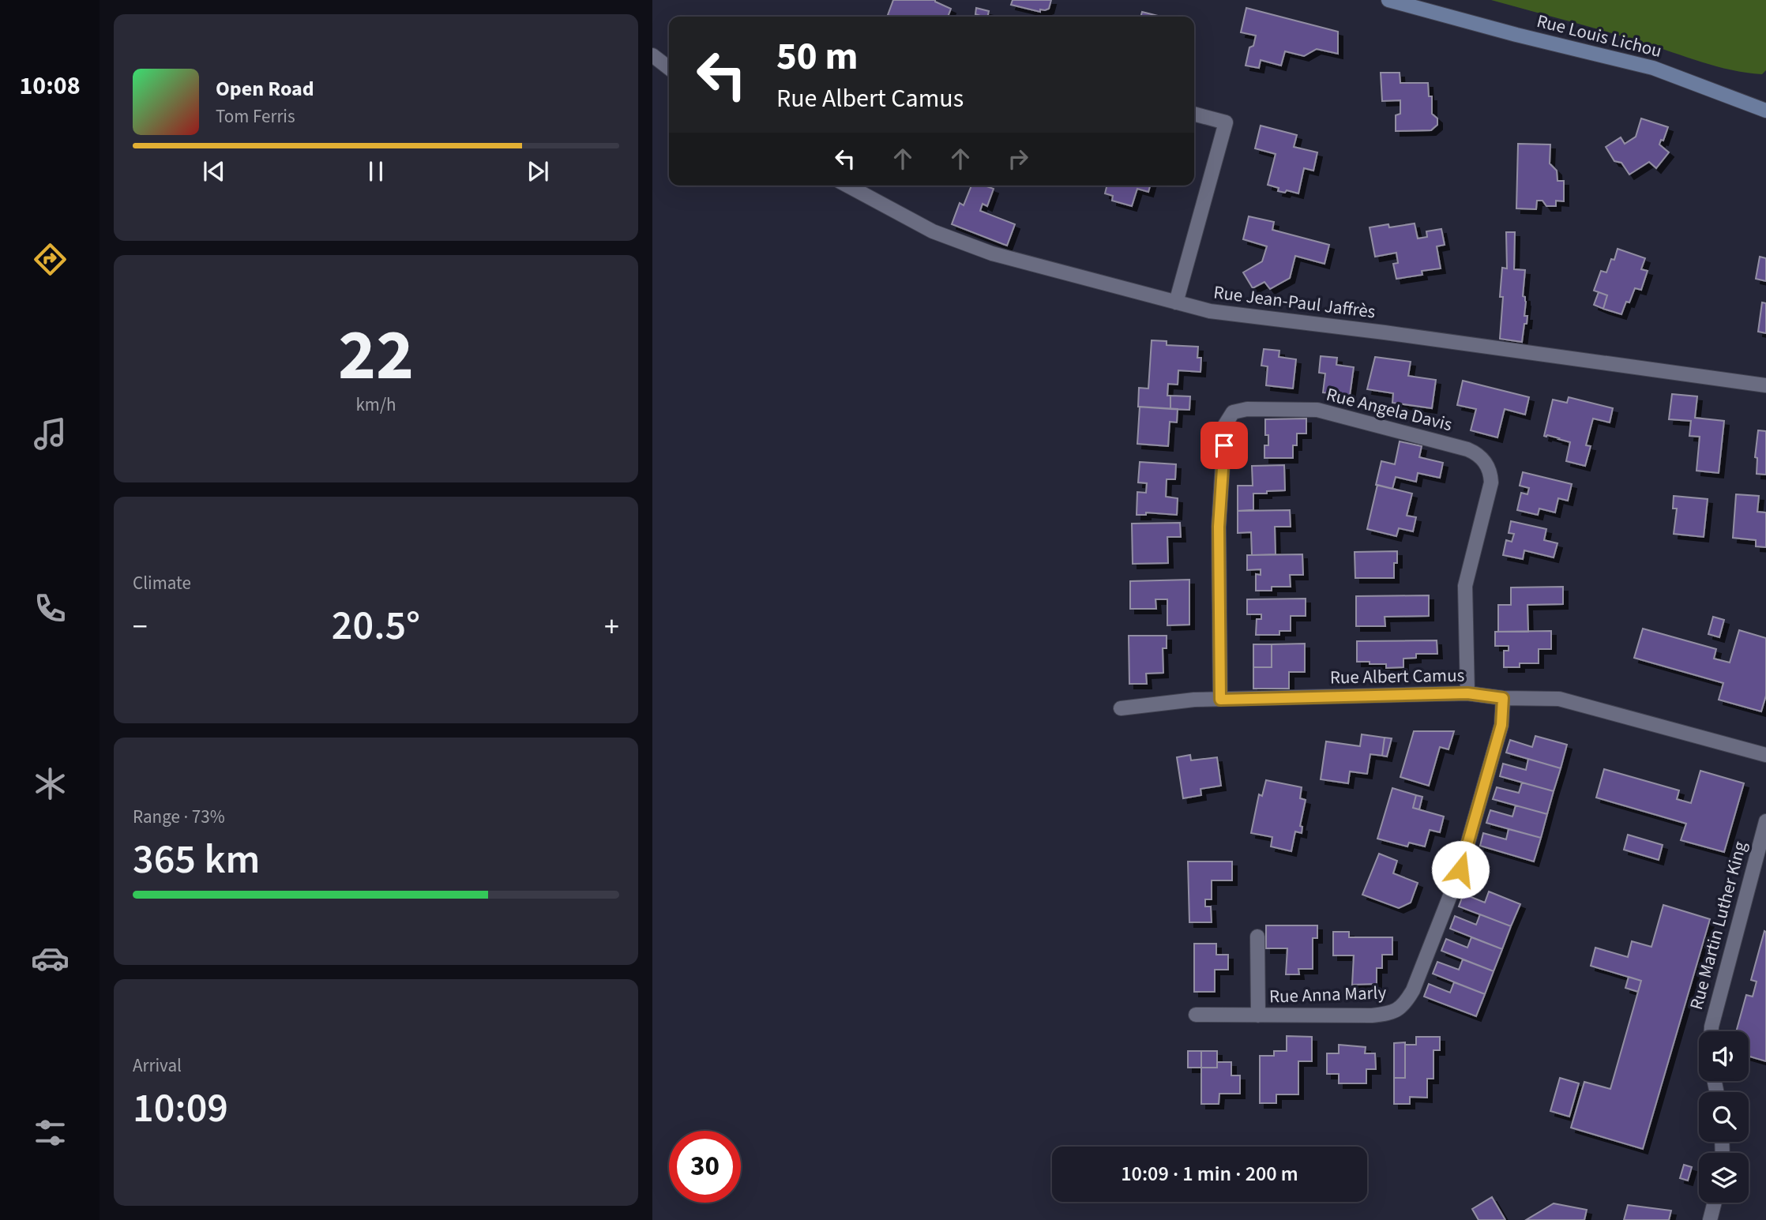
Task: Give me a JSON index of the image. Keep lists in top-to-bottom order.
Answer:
{
  "streets": {
    "main road": ["Rue Louis Lichou"],
    "street": [
      "Rue Jean-Paul Jaffrès",
      "Rue Angela Davis",
      "Rue Albert Camus",
      "Rue Martin Luther King",
      "Rue Anna Marly"
    ]
  },
  "crossings": [
    ["Rue Angela Davis", "Rue Albert Camus"],
    ["Rue Albert Camus", "Rue Anna Marly"]
  ],
  "page": {
    "tabs": "10:08",
    "turn": ["50 m", "Rue Albert Camus"],
    "song": ["Open Road", "Tom Ferris"],
    "tile": [
      ["22", "km/h"],
      "Climate",
      ["Range · 73%", "365 km"],
      ["Arrival", "10:09"]
    ],
    "heat": ["−", "20.5°", "+"],
    "limit": "30",
    "trip": "10:09 · 1 min · 200 m"
  }
}
